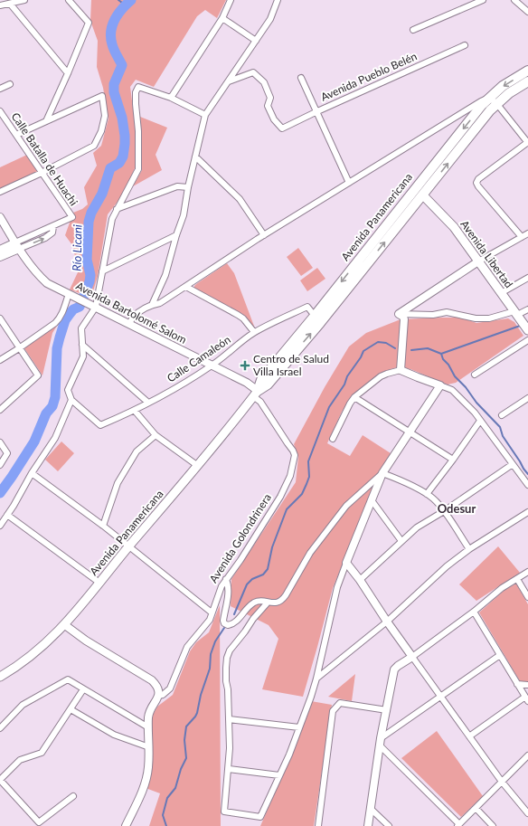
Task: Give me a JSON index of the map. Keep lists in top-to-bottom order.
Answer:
{
  "streets": {
    "main road": ["Avenida Panamericana", "Avenida Libertad"],
    "street": [
      "Avenida Pueblo Belén",
      "Calle Batalla de Huachi",
      "Avenida Bartolomé Salom",
      "Calle Camaleón",
      "Avenida Golondrinera"
    ]
  },
  "crossings": [
    ["Calle Batalla de Huachi", "Avenida Bartolomé Salom"],
    ["Avenida Panamericana", "Avenida Libertad"],
    ["Avenida Panamericana", "Avenida Bartolomé Salom"],
    ["Avenida Panamericana", "Calle Camaleón"],
    ["Avenida Panamericana", "Avenida Golondrinera"],
    ["Avenida Bartolomé Salom", "Calle Camaleón"],
    ["Avenida Bartolomé Salom", "Avenida Golondrinera"]
  ],
  "districts": ["Odesur"],
  "water": ["Río Licani"],
  "places": {
    "health": ["Centro de Salud Villa Israel"]
  }
}
